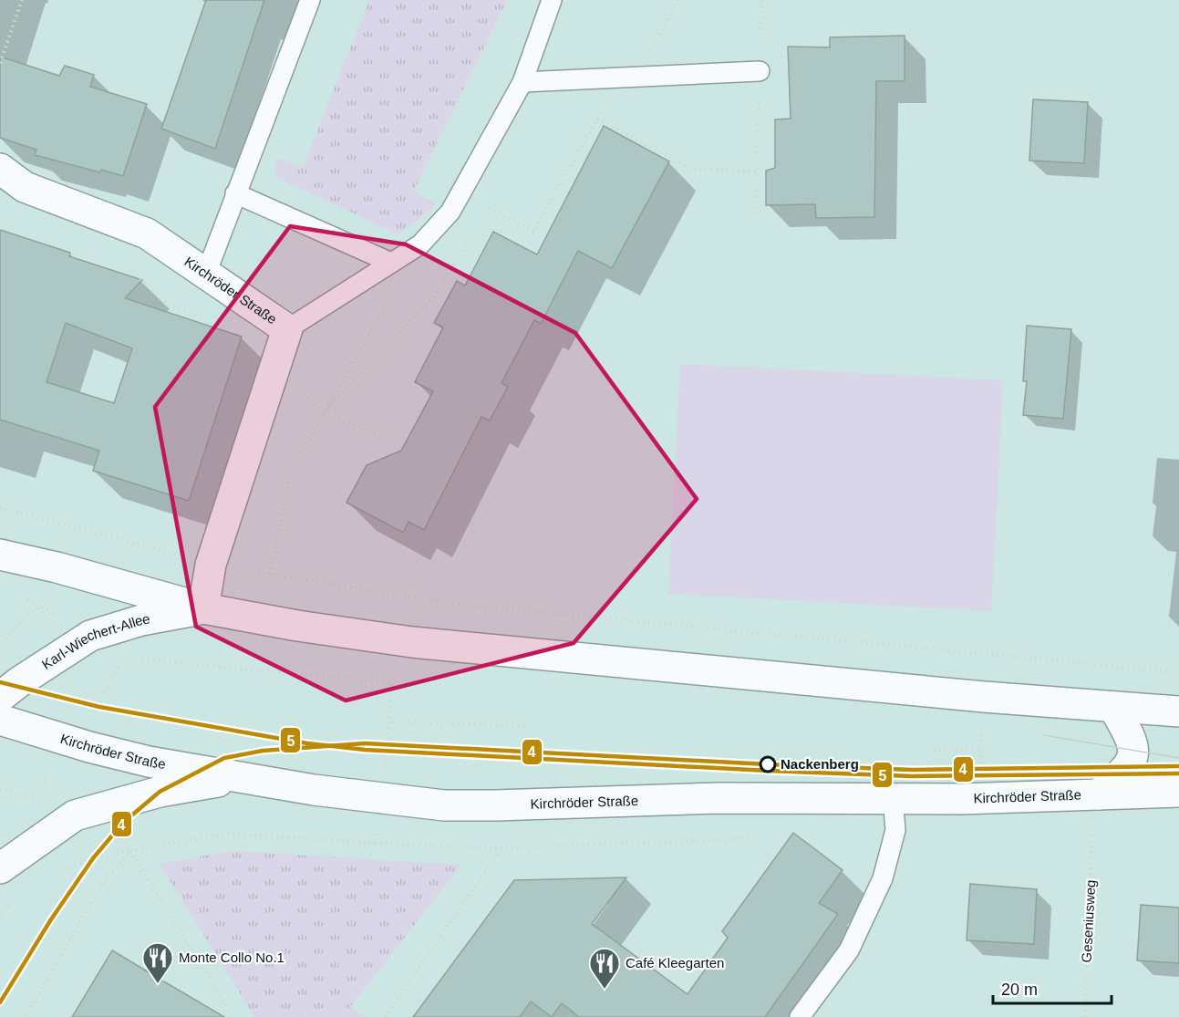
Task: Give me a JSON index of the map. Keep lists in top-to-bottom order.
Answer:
{
  "streets": {
    "main road": ["Kirchröder Straße", "Karl-Wiechert-Allee"],
    "path": ["Geseniusweg"]
  },
  "crossings": [
    ["Kirchröder Straße", "Karl-Wiechert-Allee"]
  ],
  "places": {
    "other": ["Nackenberg"],
    "restaurant": ["Monte Collo No.1", "Café Kleegarten"]
  },
  "lines": ["transit line 5", "transit line 4"],
  "scale_bar": "20 m"
}
